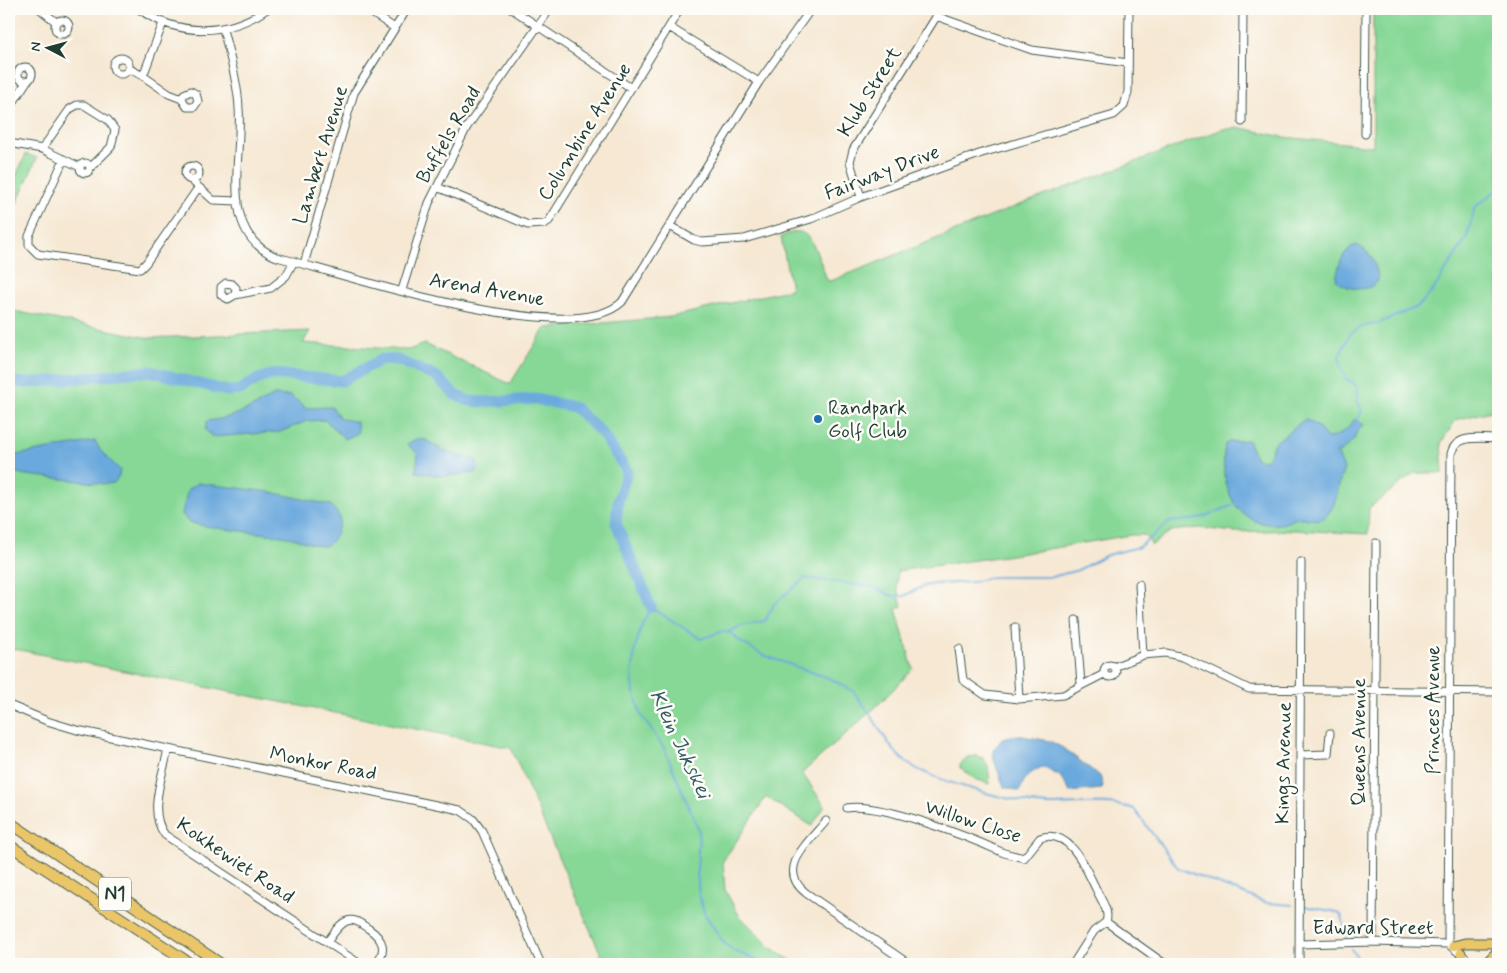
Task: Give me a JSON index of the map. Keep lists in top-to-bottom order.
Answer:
{
  "streets": {
    "highway": ["N1"],
    "street": [
      "Klub Street",
      "Columbine Avenue",
      "Buffels Road",
      "Lambert Avenue",
      "Fairway Drive",
      "Arend Avenue",
      "Princes Avenue",
      "Queens Avenue",
      "Kings Avenue",
      "Monkor Road",
      "Willow Close",
      "Kokkewiet Road",
      "Edward Street"
    ]
  },
  "crossings": [
    ["Klub Street", "Fairway Drive"],
    ["Columbine Avenue", "Buffels Road"],
    ["Buffels Road", "Arend Avenue"],
    ["Lambert Avenue", "Arend Avenue"],
    ["Fairway Drive", "Arend Avenue"],
    ["Princes Avenue", "Edward Street"],
    ["Queens Avenue", "Edward Street"],
    ["Kings Avenue", "Edward Street"],
    ["Monkor Road", "Kokkewiet Road"]
  ],
  "water": ["Klein Jukskei"],
  "places": ["Randpark Golf Club"],
  "north": "left"
}
